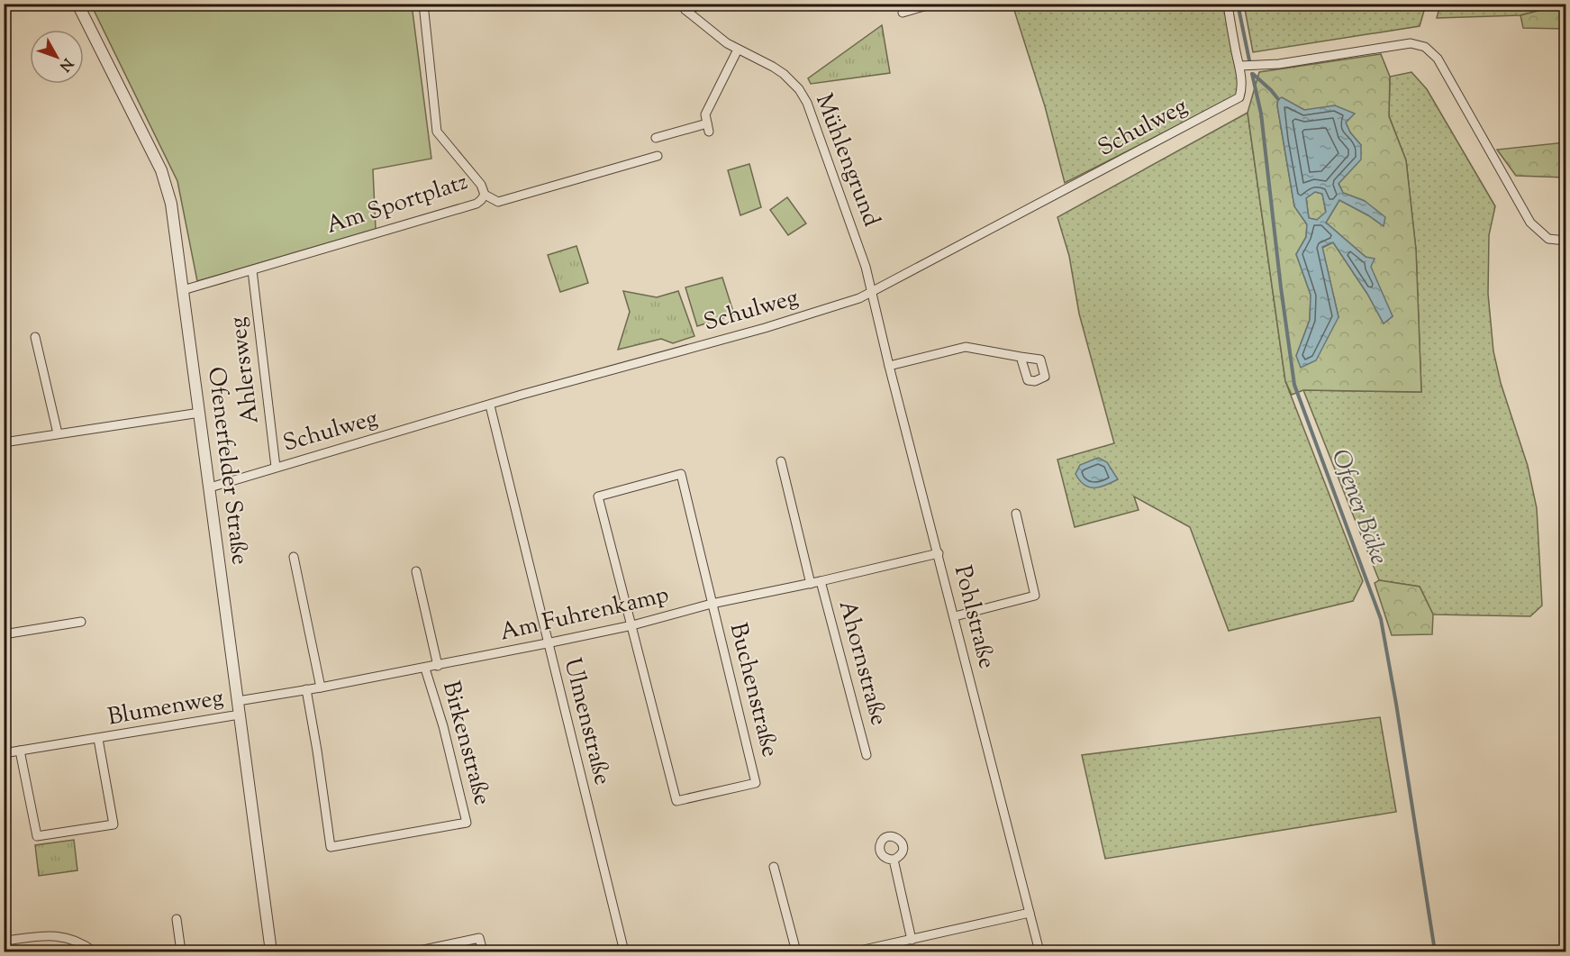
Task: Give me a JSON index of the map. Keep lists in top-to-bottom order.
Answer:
{
  "streets": {
    "street": [
      "Schulweg",
      "Mühlengrund",
      "Am Sportplatz",
      "Ahlersweg",
      "Ofenerfelder Straße",
      "Am Fuhrenkamp",
      "Pohlstraße",
      "Ahornstraße",
      "Buchenstraße",
      "Blumenweg",
      "Ulmenstraße",
      "Birkenstraße"
    ]
  },
  "crossings": [
    ["Schulweg", "Mühlengrund"],
    ["Schulweg", "Ahlersweg"],
    ["Schulweg", "Ofenerfelder Straße"],
    ["Schulweg", "Pohlstraße"],
    ["Schulweg", "Ulmenstraße"],
    ["Mühlengrund", "Pohlstraße"],
    ["Am Sportplatz", "Ahlersweg"],
    ["Am Sportplatz", "Ofenerfelder Straße"],
    ["Ofenerfelder Straße", "Am Fuhrenkamp"],
    ["Ofenerfelder Straße", "Blumenweg"],
    ["Am Fuhrenkamp", "Pohlstraße"],
    ["Am Fuhrenkamp", "Ahornstraße"],
    ["Am Fuhrenkamp", "Buchenstraße"],
    ["Am Fuhrenkamp", "Ulmenstraße"],
    ["Am Fuhrenkamp", "Birkenstraße"]
  ],
  "water": ["Ofener Bäke"],
  "north": "bottom right"
}
